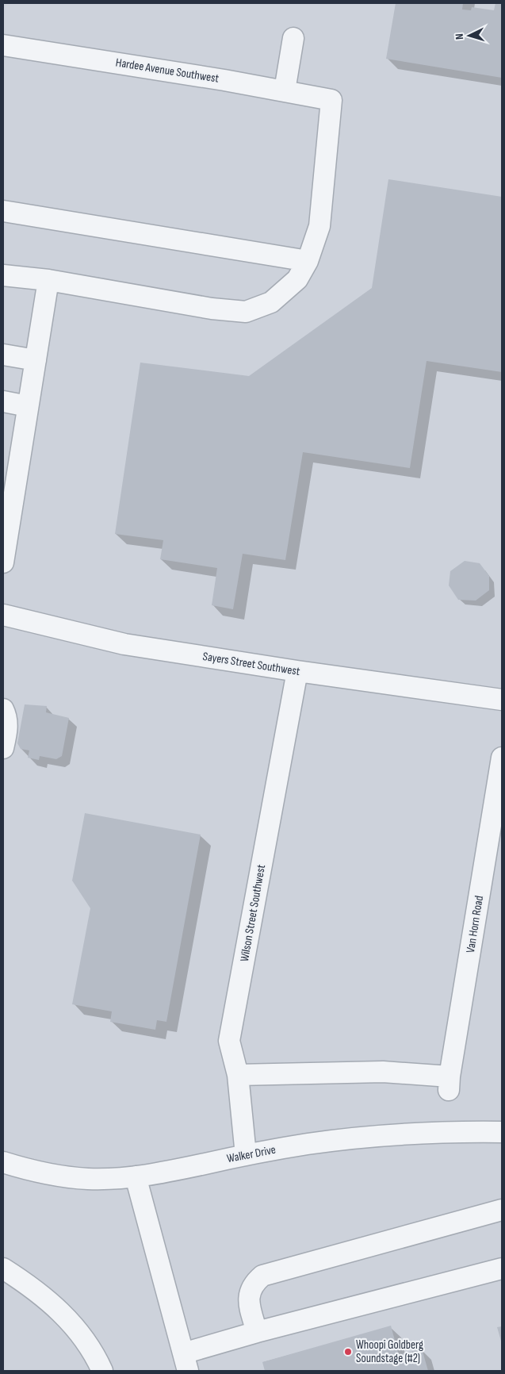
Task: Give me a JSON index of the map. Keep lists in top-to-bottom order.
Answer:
{
  "streets": {
    "street": [
      "Hardee Avenue Southwest",
      "Sayers Street Southwest",
      "Wilson Street Southwest",
      "Van Horn Road",
      "Walker Drive"
    ]
  },
  "crossings": [
    ["Sayers Street Southwest", "Wilson Street Southwest"],
    ["Wilson Street Southwest", "Van Horn Road"],
    ["Wilson Street Southwest", "Walker Drive"]
  ],
  "places": ["Whoopi Goldberg Soundstage (#2)"],
  "north": "left"
}
